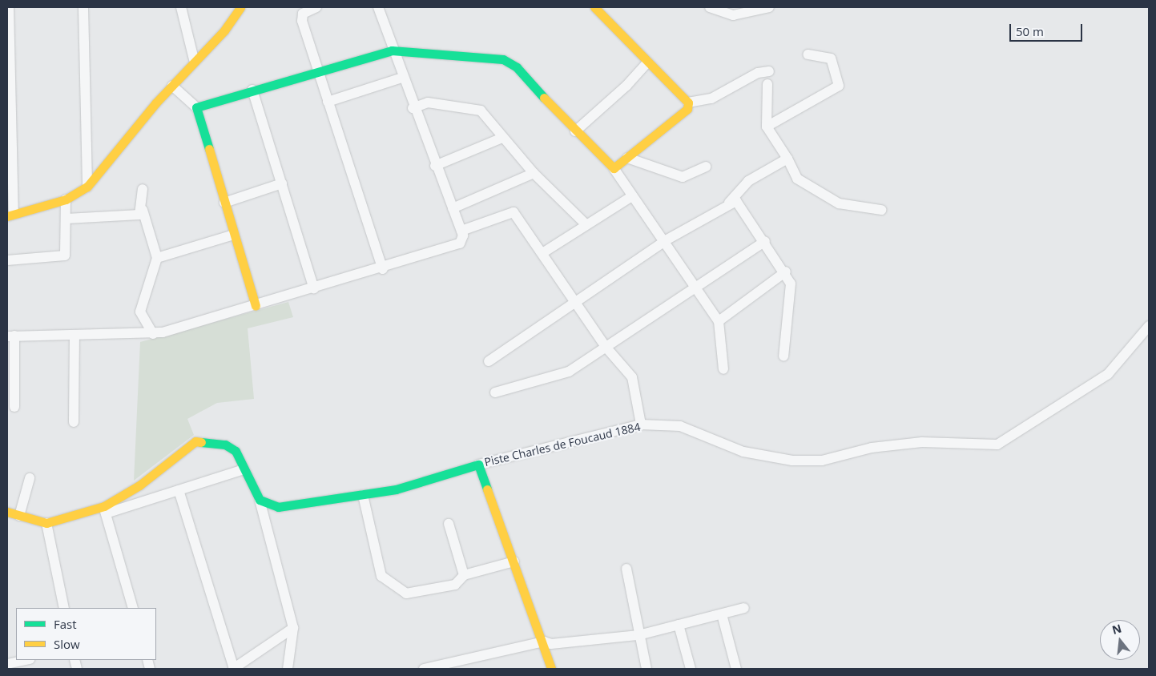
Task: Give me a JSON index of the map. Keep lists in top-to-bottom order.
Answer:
{
  "streets": {
    "street": ["Piste Charles de Foucaud 1884"]
  },
  "legend": ["Fast", "Slow"],
  "scale_bar": "50 m",
  "north": "top"
}
